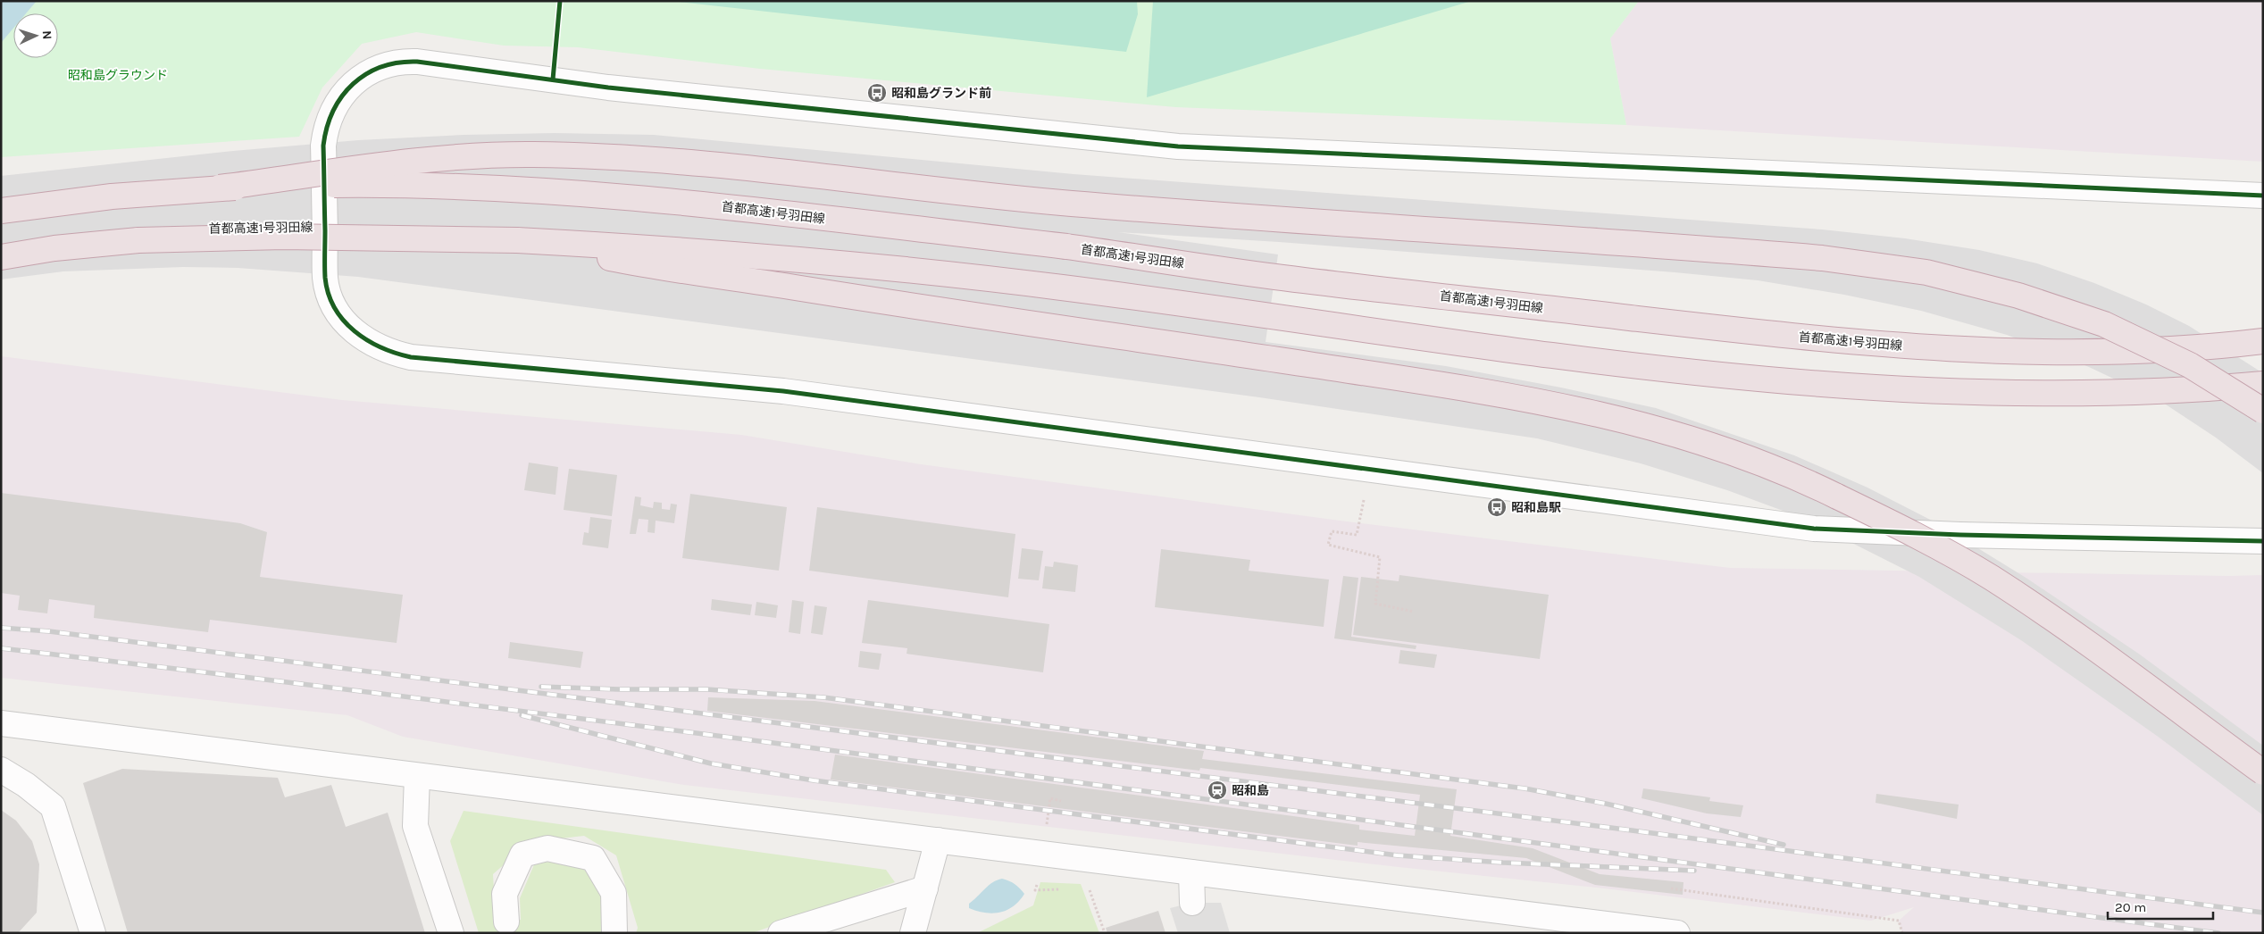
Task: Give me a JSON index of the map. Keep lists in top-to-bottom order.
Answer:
{
  "streets": {
    "highway": ["首都高速1号羽田線"]
  },
  "parks": ["昭和島グラウンド"],
  "places": {
    "bus stop": ["昭和島グランド前", "昭和島駅"],
    "station": ["昭和島"]
  },
  "scale_bar": "20 m",
  "north": "right"
}
